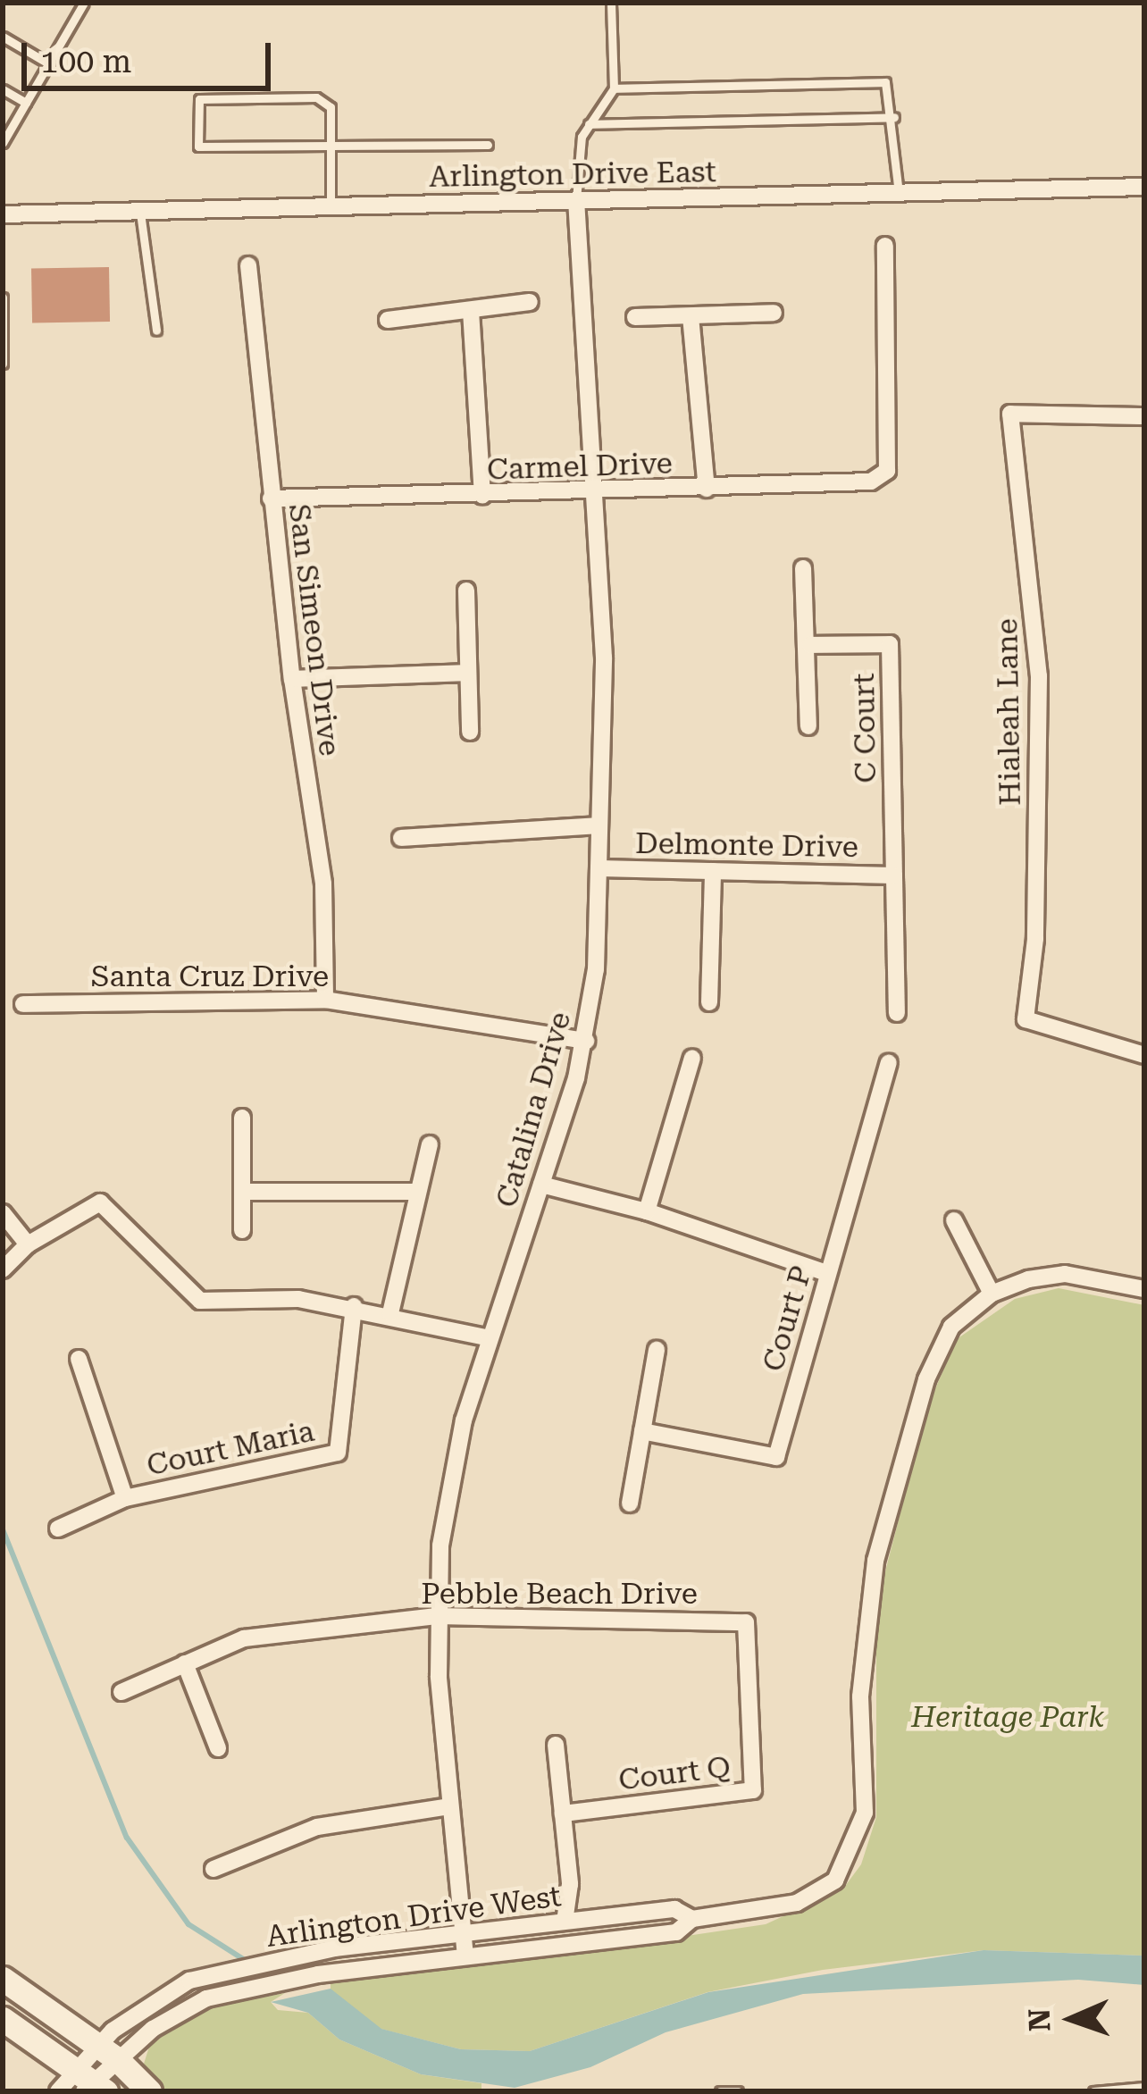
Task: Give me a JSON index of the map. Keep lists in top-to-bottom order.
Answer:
{
  "streets": {
    "street": [
      "Arlington Drive East",
      "Carmel Drive",
      "San Simeon Drive",
      "Hialeah Lane",
      "C Court",
      "Delmonte Drive",
      "Santa Cruz Drive",
      "Catalina Drive",
      "Court P",
      "Court Maria",
      "Pebble Beach Drive",
      "Court Q",
      "Arlington Drive West"
    ]
  },
  "crossings": [
    ["Arlington Drive East", "Catalina Drive"],
    ["Carmel Drive", "San Simeon Drive"],
    ["Carmel Drive", "Catalina Drive"],
    ["San Simeon Drive", "Santa Cruz Drive"],
    ["C Court", "Delmonte Drive"],
    ["Delmonte Drive", "Catalina Drive"],
    ["Santa Cruz Drive", "Catalina Drive"],
    ["Catalina Drive", "Pebble Beach Drive"],
    ["Catalina Drive", "Arlington Drive West"],
    ["Pebble Beach Drive", "Court Q"]
  ],
  "parks": ["Heritage Park"],
  "scale_bar": "100 m",
  "north": "left"
}
